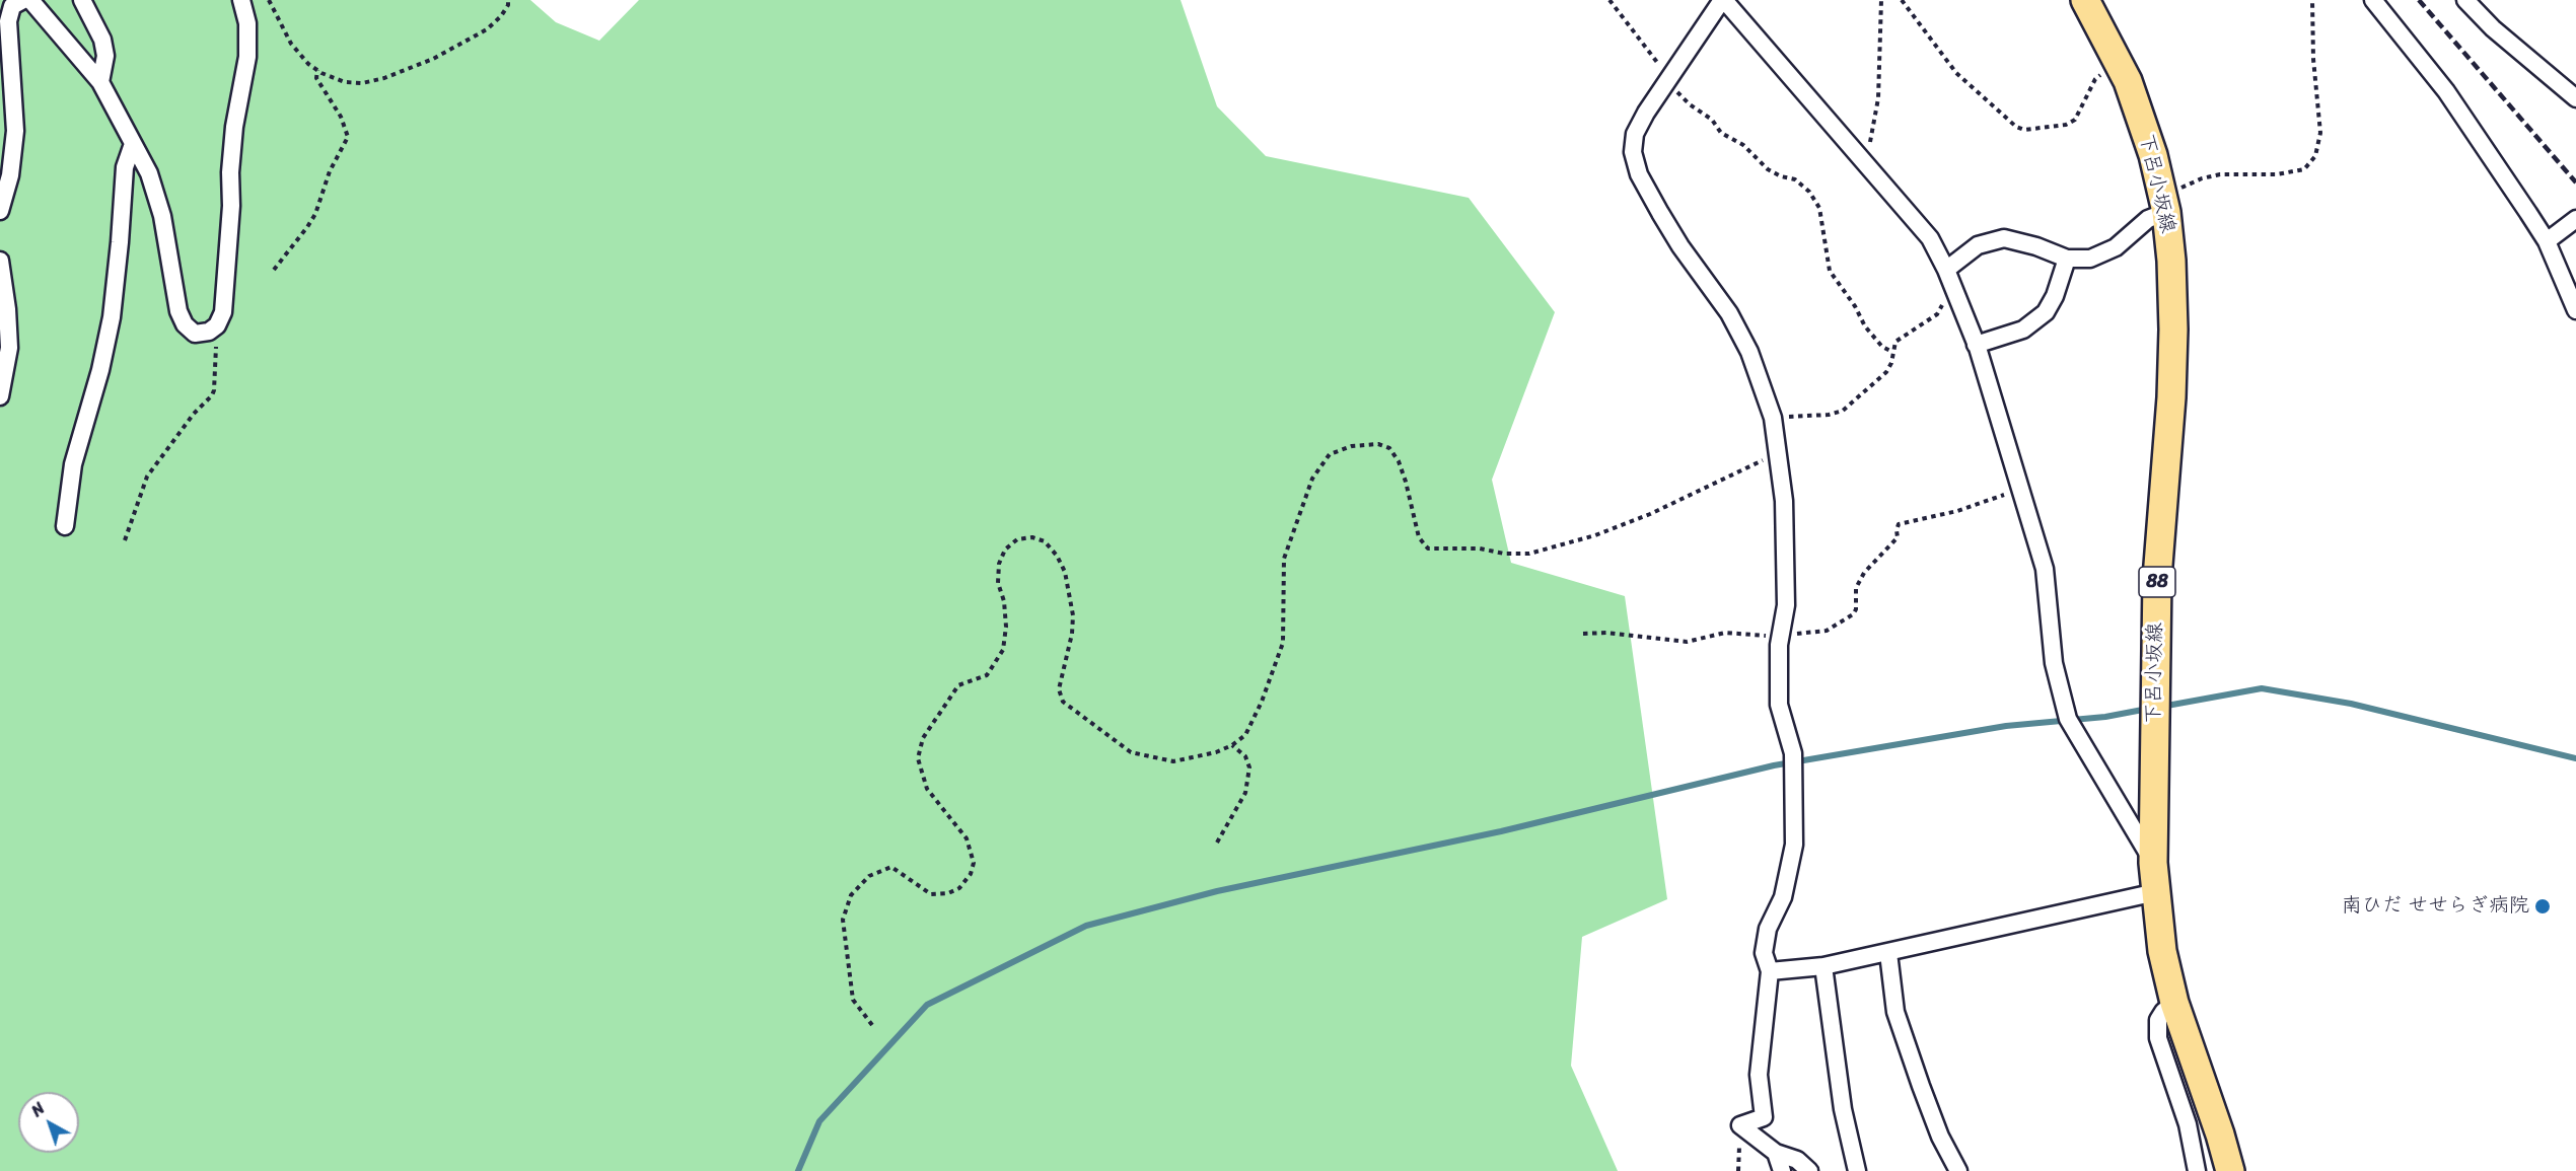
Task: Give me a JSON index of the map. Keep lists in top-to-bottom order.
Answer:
{
  "streets": {
    "main road": ["下呂小坂線", "88"]
  },
  "places": ["南ひだ せせらぎ病院"],
  "north": "top left"
}
